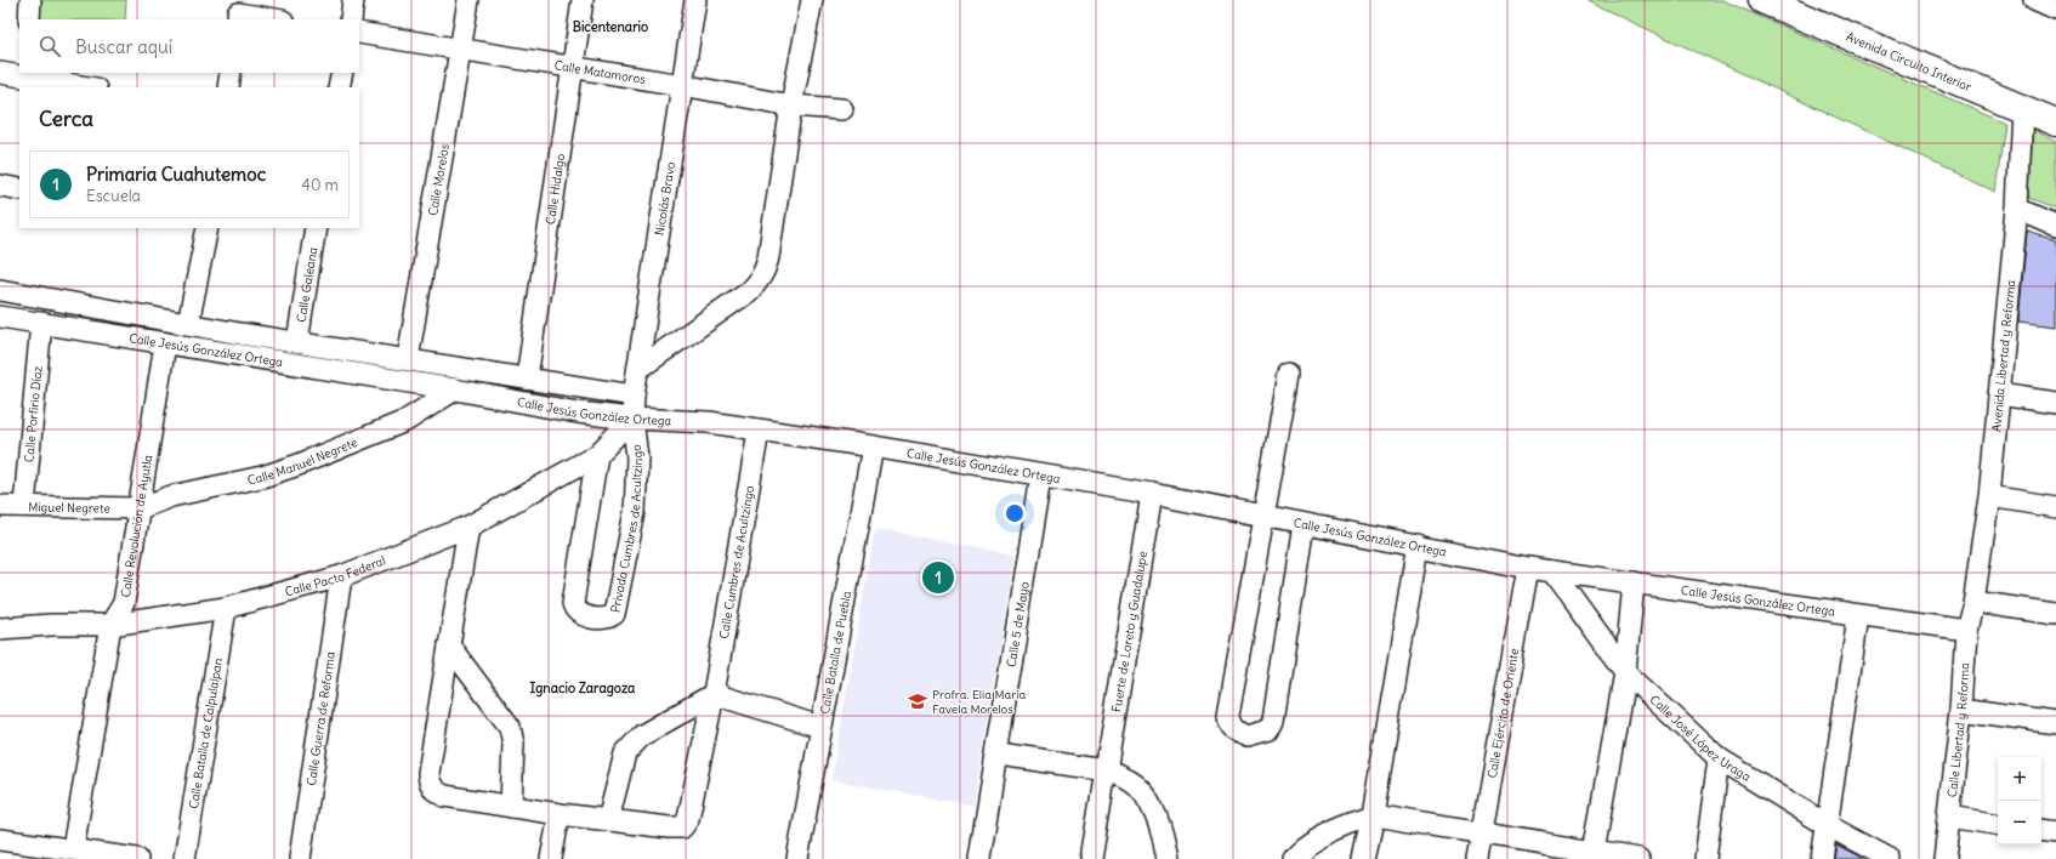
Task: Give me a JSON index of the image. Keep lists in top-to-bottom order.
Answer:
{
  "streets": {
    "main road": ["Avenida Circuito Interior"],
    "street": [
      "Calle Matamoros",
      "Calle Morelos",
      "Calle Hidalgo",
      "Nicolás Bravo",
      "Calle Galeana",
      "Calle Jesús González Ortega",
      "Avenida Libertad y Reforma",
      "Calle Porfirio Díaz",
      "Calle Manuel Negrete",
      "Miguel Negrete",
      "Calle Revolución de Ayutla",
      "Privada Cumbres de Acultzingo",
      "Calle Cumbres de Acultzingo",
      "Calle Pacto Federal",
      "Calle 5 de Mayo",
      "Fuerte de Loreto y Guadalupe",
      "Calle Batalla de Puebla",
      "Calle Ejército de Oriente",
      "Calle Guerra de Reforma",
      "Calle Libertad y Reforma",
      "Calle Batalla de Calpulalpan",
      "Calle José López Uraga"
    ]
  },
  "crossings": [
    ["Avenida Circuito Interior", "Avenida Libertad y Reforma"],
    ["Calle Matamoros", "Calle Morelos"],
    ["Calle Matamoros", "Calle Hidalgo"],
    ["Calle Matamoros", "Nicolás Bravo"],
    ["Calle Morelos", "Calle Jesús González Ortega"],
    ["Calle Hidalgo", "Calle Jesús González Ortega"],
    ["Nicolás Bravo", "Calle Jesús González Ortega"],
    ["Nicolás Bravo", "Privada Cumbres de Acultzingo"],
    ["Nicolás Bravo", "Calle Pacto Federal"],
    ["Calle Galeana", "Calle Jesús González Ortega"],
    ["Calle Jesús González Ortega", "Calle Porfirio Díaz"],
    ["Calle Jesús González Ortega", "Calle Manuel Negrete"],
    ["Calle Jesús González Ortega", "Calle Revolución de Ayutla"],
    ["Calle Jesús González Ortega", "Privada Cumbres de Acultzingo"],
    ["Calle Jesús González Ortega", "Calle Cumbres de Acultzingo"],
    ["Calle Jesús González Ortega", "Calle Pacto Federal"],
    ["Calle Jesús González Ortega", "Calle 5 de Mayo"],
    ["Calle Jesús González Ortega", "Fuerte de Loreto y Guadalupe"],
    ["Calle Jesús González Ortega", "Calle Batalla de Puebla"],
    ["Calle Jesús González Ortega", "Calle Ejército de Oriente"],
    ["Calle Jesús González Ortega", "Calle Libertad y Reforma"],
    ["Calle Jesús González Ortega", "Calle José López Uraga"],
    ["Avenida Libertad y Reforma", "Calle Libertad y Reforma"],
    ["Calle Porfirio Díaz", "Miguel Negrete"],
    ["Calle Manuel Negrete", "Miguel Negrete"],
    ["Calle Manuel Negrete", "Calle Revolución de Ayutla"],
    ["Miguel Negrete", "Calle Revolución de Ayutla"],
    ["Calle Revolución de Ayutla", "Calle Pacto Federal"],
    ["Privada Cumbres de Acultzingo", "Calle Pacto Federal"],
    ["Calle Cumbres de Acultzingo", "Calle Pacto Federal"],
    ["Calle Pacto Federal", "Calle Guerra de Reforma"],
    ["Calle Pacto Federal", "Calle Batalla de Calpulalpan"]
  ],
  "districts": ["Bicentenario", "Ignacio Zaragoza"],
  "places": {
    "school or university": ["Profra. Elia Maria Favela Morelos"]
  },
  "page": {
    "search": "Buscar aquí",
    "heading": "Cerca",
    "list": [
      {
        "mark": "1",
        "name": "Primaria Cuahutemoc",
        "note": "Escuela",
        "value": "40 m"
      }
    ],
    "pins": "1",
    "map_buttons": ["+", "−"]
  }
}
